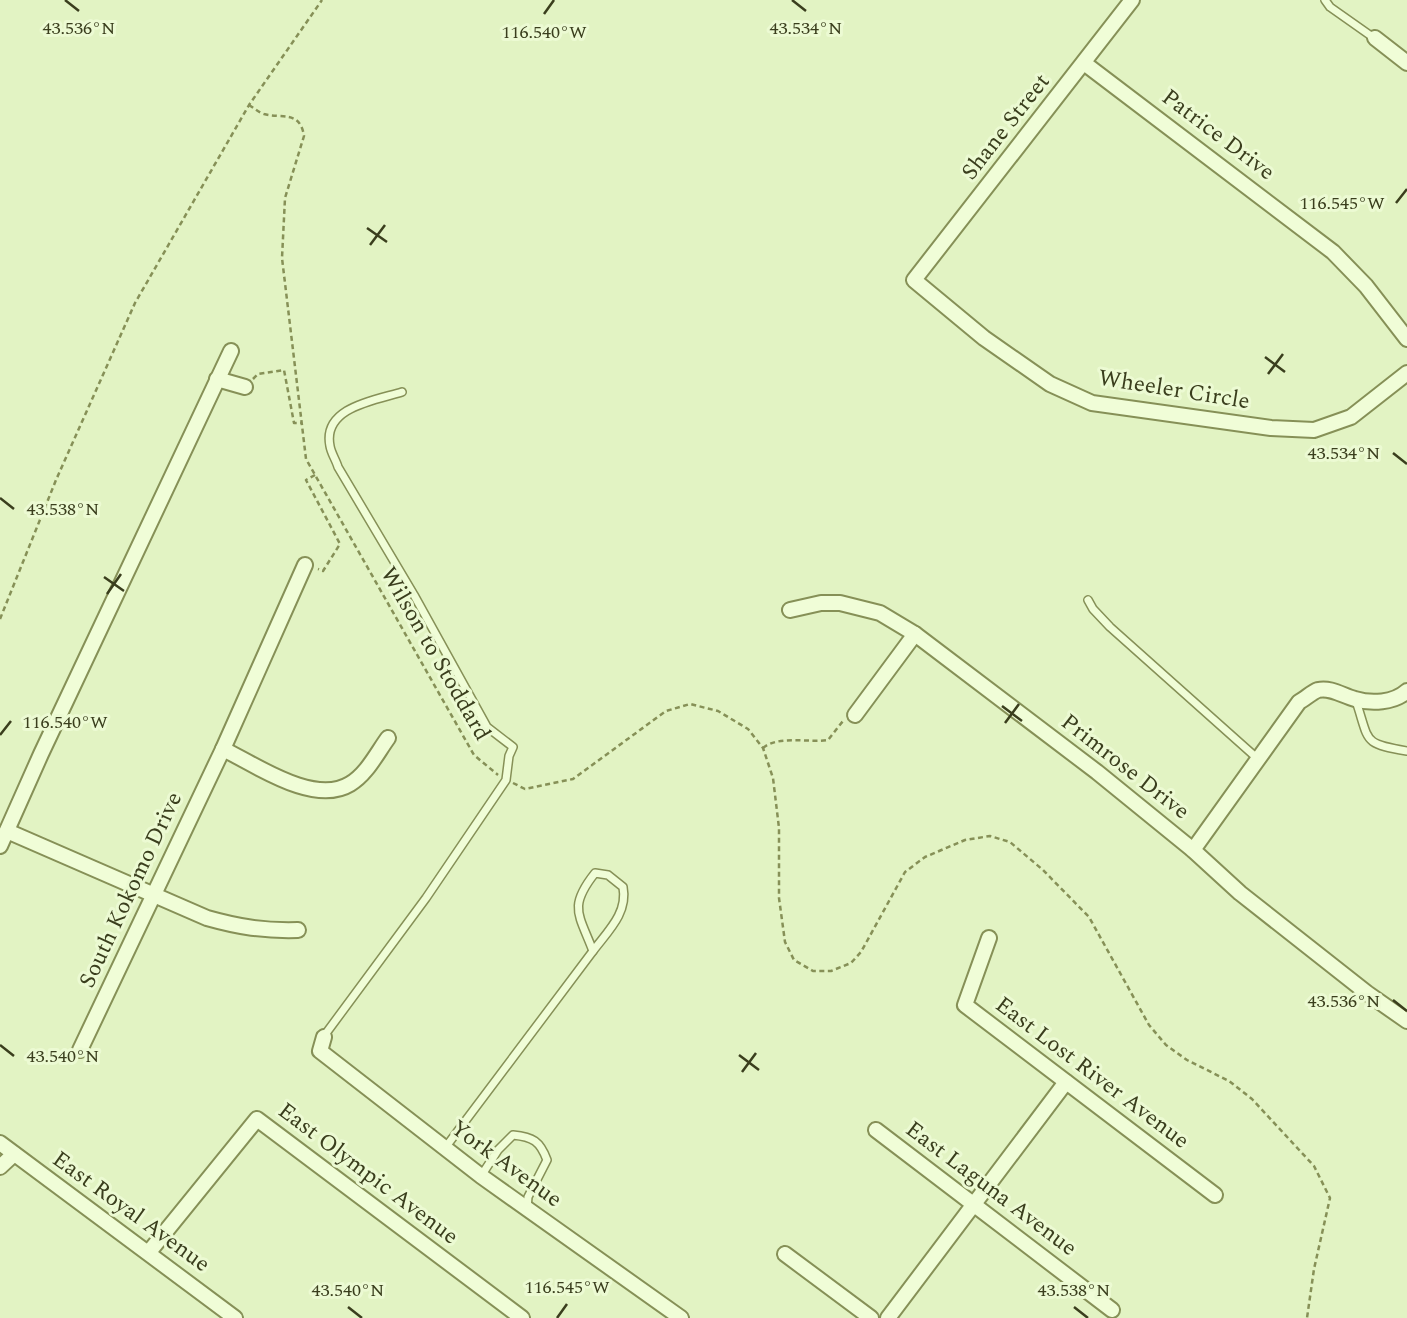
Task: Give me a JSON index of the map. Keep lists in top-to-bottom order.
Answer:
{
  "streets": {
    "street": [
      "Shane Street",
      "Patrice Drive",
      "Wheeler Circle",
      "Primrose Drive",
      "South Kokomo Drive",
      "East Lost River Avenue",
      "York Avenue",
      "East Olympic Avenue",
      "East Laguna Avenue",
      "East Royal Avenue"
    ],
    "path": ["Wilson to Stoddard"]
  },
  "crossings": [
    ["Shane Street", "Patrice Drive"],
    ["Shane Street", "Wheeler Circle"],
    ["East Olympic Avenue", "East Royal Avenue"]
  ],
  "coordinates": [
    "43.536°N",
    "43.534°N",
    "116.540°W",
    "116.545°W",
    "43.538°N",
    "43.540°N"
  ]
}
